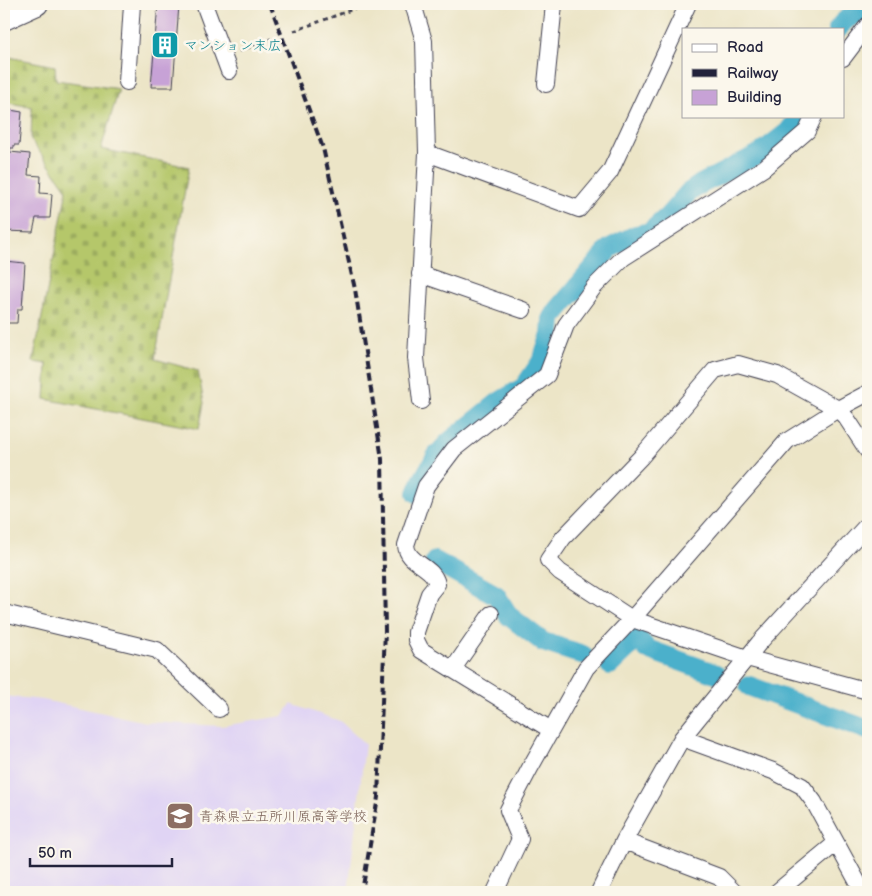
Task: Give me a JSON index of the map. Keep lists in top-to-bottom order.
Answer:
{
  "places": {
    "building": ["マンション末広"],
    "school or university": ["青森県立五所川原高等学校"]
  },
  "legend": ["Road", "Railway", "Building"],
  "scale_bar": "50 m"
}
